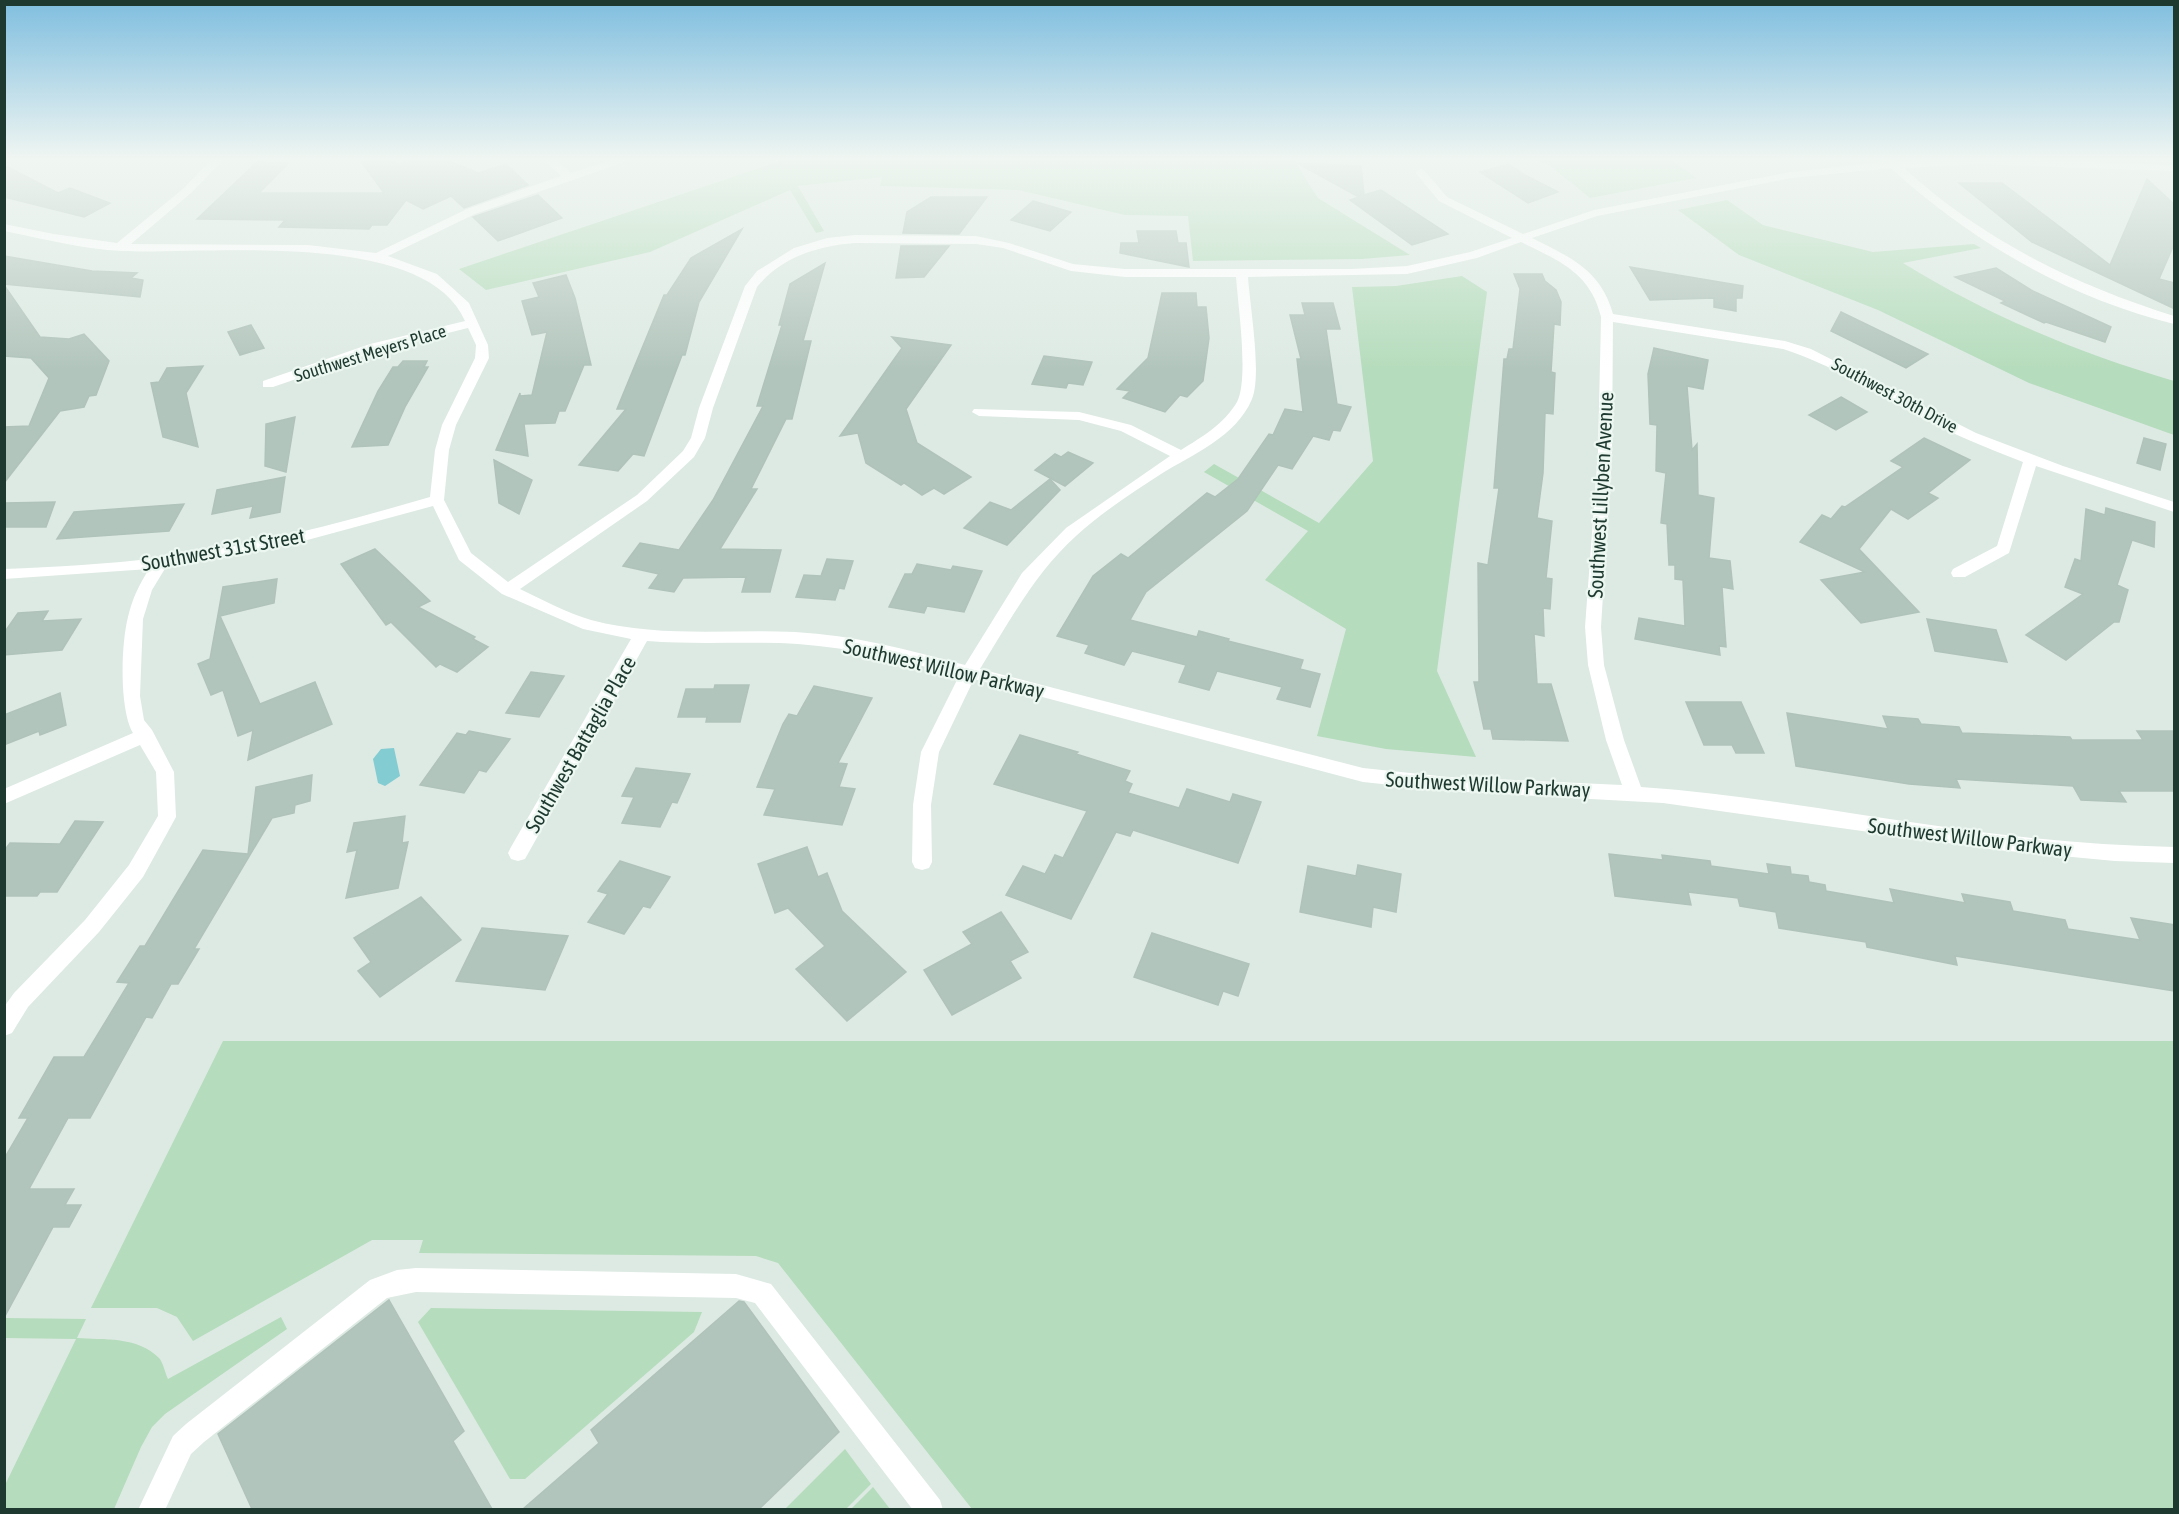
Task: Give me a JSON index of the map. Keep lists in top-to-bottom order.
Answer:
{
  "streets": {
    "street": [
      "Southwest Meyers Place",
      "Southwest 30th Drive",
      "Southwest Lillyben Avenue",
      "Southwest 31st Street",
      "Southwest Willow Parkway",
      "Southwest Battaglia Place"
    ]
  },
  "crossings": [
    ["Southwest 30th Drive", "Southwest Lillyben Avenue"],
    ["Southwest Lillyben Avenue", "Southwest Willow Parkway"],
    ["Southwest 31st Street", "Southwest Willow Parkway"],
    ["Southwest Willow Parkway", "Southwest Battaglia Place"]
  ]
}
